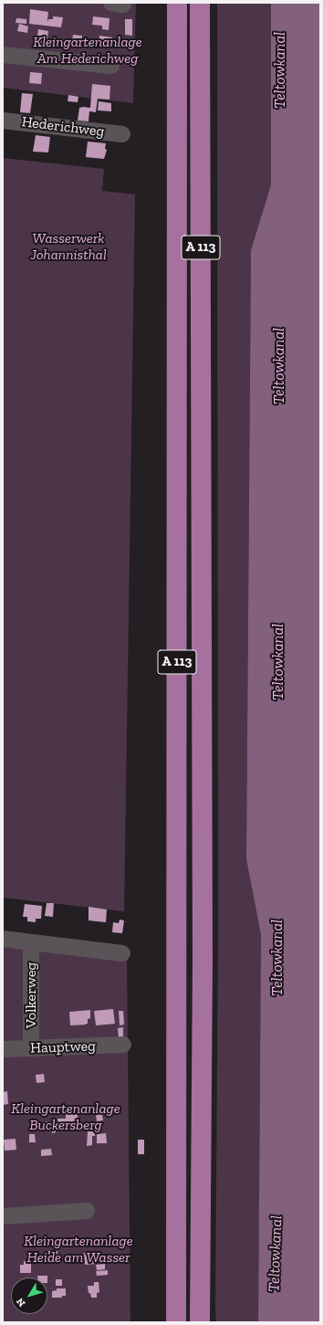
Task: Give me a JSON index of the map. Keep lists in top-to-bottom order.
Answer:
{
  "streets": {
    "highway": ["A 113"],
    "lane": ["Hederichweg", "Volkerweg", "Hauptweg"]
  },
  "crossings": [
    ["Volkerweg", "Hauptweg"]
  ],
  "water": ["Teltowkanal"],
  "parks": [
    "Kleingartenanlage Am Hederichweg",
    "Wasserwerk Johannisthal",
    "Kleingartenanlage Buckersberg",
    "Kleingartenanlage Heide am Wasser"
  ],
  "north": "bottom left"
}
